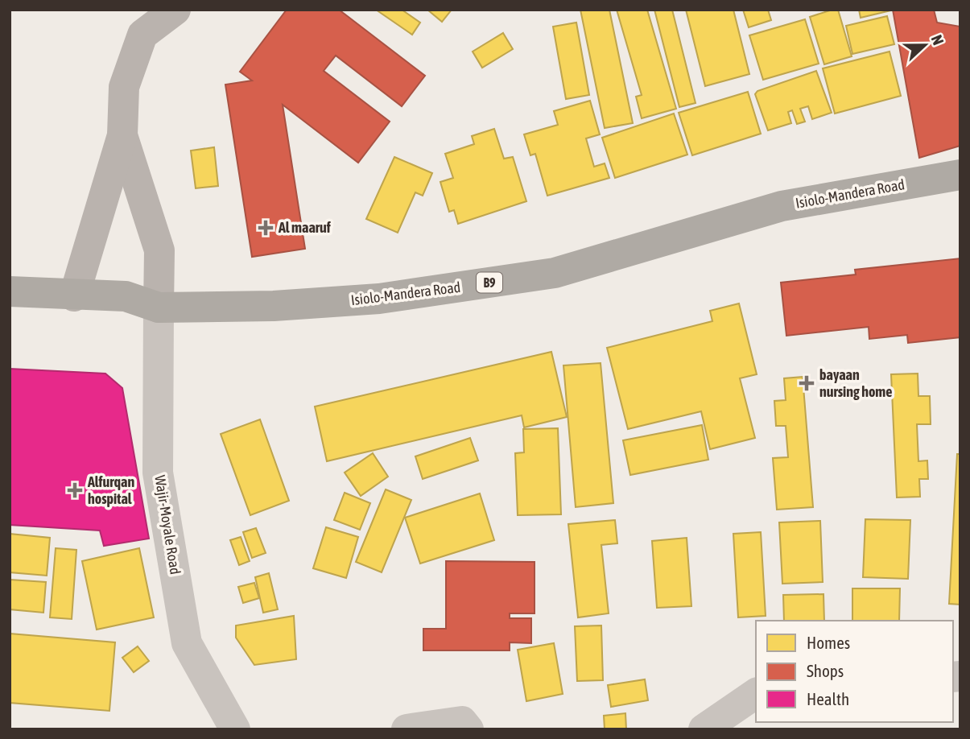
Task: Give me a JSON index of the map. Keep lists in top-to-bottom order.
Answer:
{
  "streets": {
    "highway": ["Isiolo-Mandera Road", "B9"],
    "street": ["Wajir-Moyale Road"]
  },
  "crossings": [
    ["Isiolo-Mandera Road", "Wajir-Moyale Road"]
  ],
  "places": {
    "health": ["Al maaruf", "bayaan nursing home", "Alfurqan hospital"]
  },
  "legend": ["Homes", "Shops", "Health"],
  "north": "right"
}
